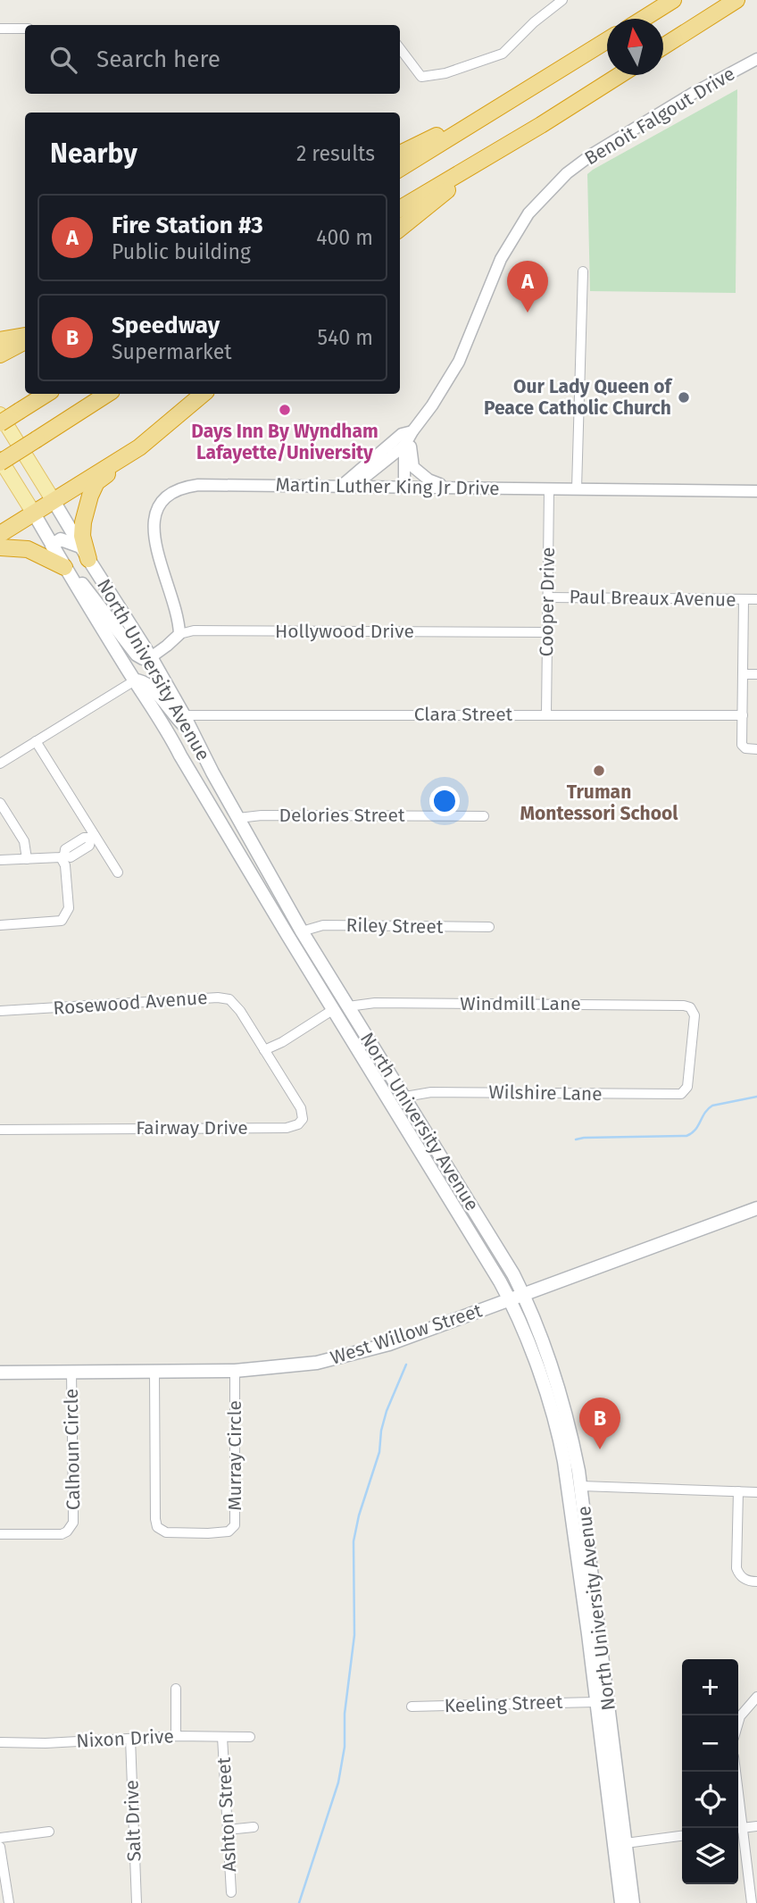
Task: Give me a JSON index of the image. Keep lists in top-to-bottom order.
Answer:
{
  "streets": {
    "main road": ["North University Avenue", "West Willow Street"],
    "street": [
      "Benoit Falgout Drive",
      "Martin Luther King Jr Drive",
      "Paul Breaux Avenue",
      "Cooper Drive",
      "Hollywood Drive",
      "Clara Street",
      "Delories Street",
      "Riley Street",
      "Rosewood Avenue",
      "Windmill Lane",
      "Wilshire Lane",
      "Fairway Drive",
      "Calhoun Circle",
      "Murray Circle",
      "Keeling Street",
      "Nixon Drive",
      "Ashton Street",
      "Salt Drive"
    ]
  },
  "crossings": [
    ["Benoit Falgout Drive", "Martin Luther King Jr Drive"],
    ["Martin Luther King Jr Drive", "Cooper Drive"],
    ["Martin Luther King Jr Drive", "Hollywood Drive"],
    ["Paul Breaux Avenue", "Cooper Drive"],
    ["Cooper Drive", "Hollywood Drive"],
    ["Cooper Drive", "Clara Street"],
    ["North University Avenue", "Clara Street"],
    ["North University Avenue", "Delories Street"],
    ["North University Avenue", "Riley Street"],
    ["North University Avenue", "Windmill Lane"],
    ["North University Avenue", "Wilshire Lane"],
    ["North University Avenue", "West Willow Street"],
    ["North University Avenue", "Keeling Street"],
    ["Rosewood Avenue", "Fairway Drive"],
    ["Windmill Lane", "Wilshire Lane"],
    ["West Willow Street", "Calhoun Circle"],
    ["West Willow Street", "Murray Circle"],
    ["Nixon Drive", "Ashton Street"],
    ["Nixon Drive", "Salt Drive"]
  ],
  "places": ["Our Lady Queen of Peace Catholic Church", "Days Inn By Wyndham Lafayette/University", "Truman Montessori School"],
  "north": "top",
  "page": {
    "search": "Search here",
    "heading": ["Nearby", "2 results"],
    "list": [
      {
        "mark": "A",
        "name": "Fire Station #3",
        "note": "Public building",
        "value": "400 m"
      },
      {
        "mark": "B",
        "name": "Speedway",
        "note": "Supermarket",
        "value": "540 m"
      }
    ],
    "pins": ["A", "B"],
    "map_buttons": ["+", "−"]
  }
}
